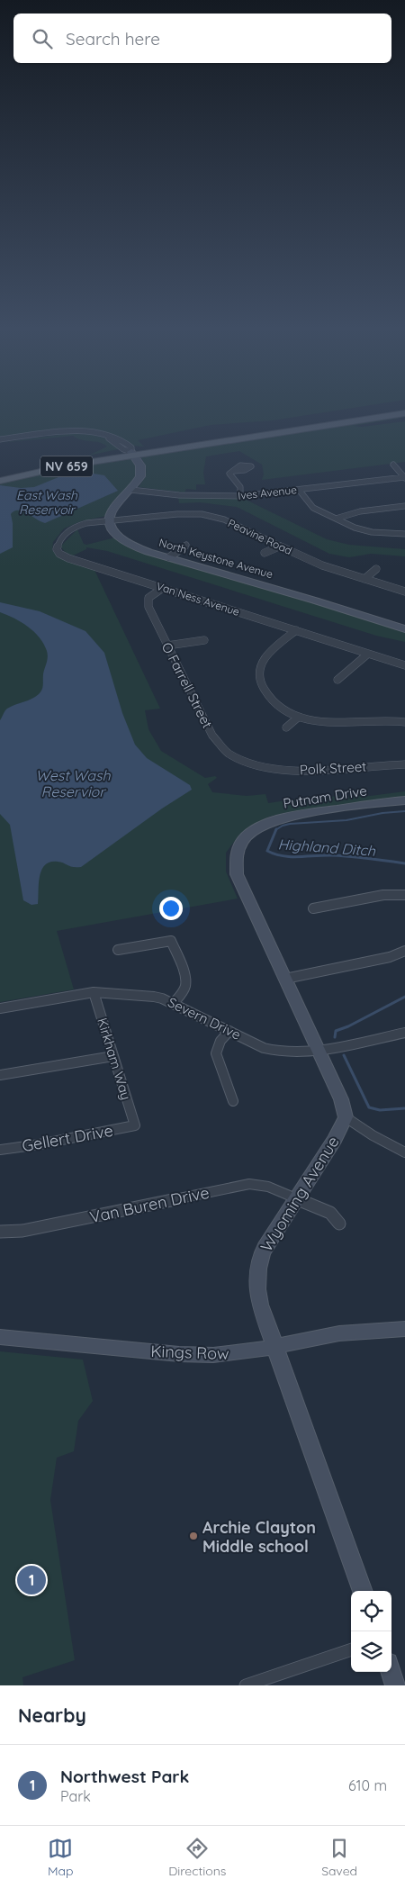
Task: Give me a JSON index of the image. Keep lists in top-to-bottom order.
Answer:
{
  "streets": {
    "main road": ["NV 659"],
    "street": [
      "Ives Avenue",
      "Peavine Road",
      "North Keystone Avenue",
      "Van Ness Avenue",
      "O Farrell Street",
      "Polk Street",
      "Putnam Drive",
      "Severn Drive",
      "Kirkham Way",
      "Gellert Drive",
      "Wyoming Avenue",
      "Van Buren Drive",
      "Kings Row"
    ]
  },
  "crossings": [
    ["Peavine Road", "North Keystone Avenue"],
    ["Peavine Road", "Van Ness Avenue"],
    ["North Keystone Avenue", "Van Ness Avenue"],
    ["Van Ness Avenue", "O Farrell Street"],
    ["O Farrell Street", "Polk Street"],
    ["Severn Drive", "Kirkham Way"],
    ["Kirkham Way", "Gellert Drive"],
    ["Wyoming Avenue", "Van Buren Drive"],
    ["Wyoming Avenue", "Kings Row"]
  ],
  "water": ["East Wash Reservoir", "West Wash Reservior", "Highland Ditch"],
  "places": ["Archie Clayton Middle school"],
  "page": {
    "search": "Search here",
    "pins": "1",
    "heading": "Nearby",
    "list": [
      {
        "mark": "1",
        "name": "Northwest Park",
        "note": "Park",
        "value": "610 m"
      }
    ],
    "nav": ["Map", "Directions", "Saved"]
  }
}
